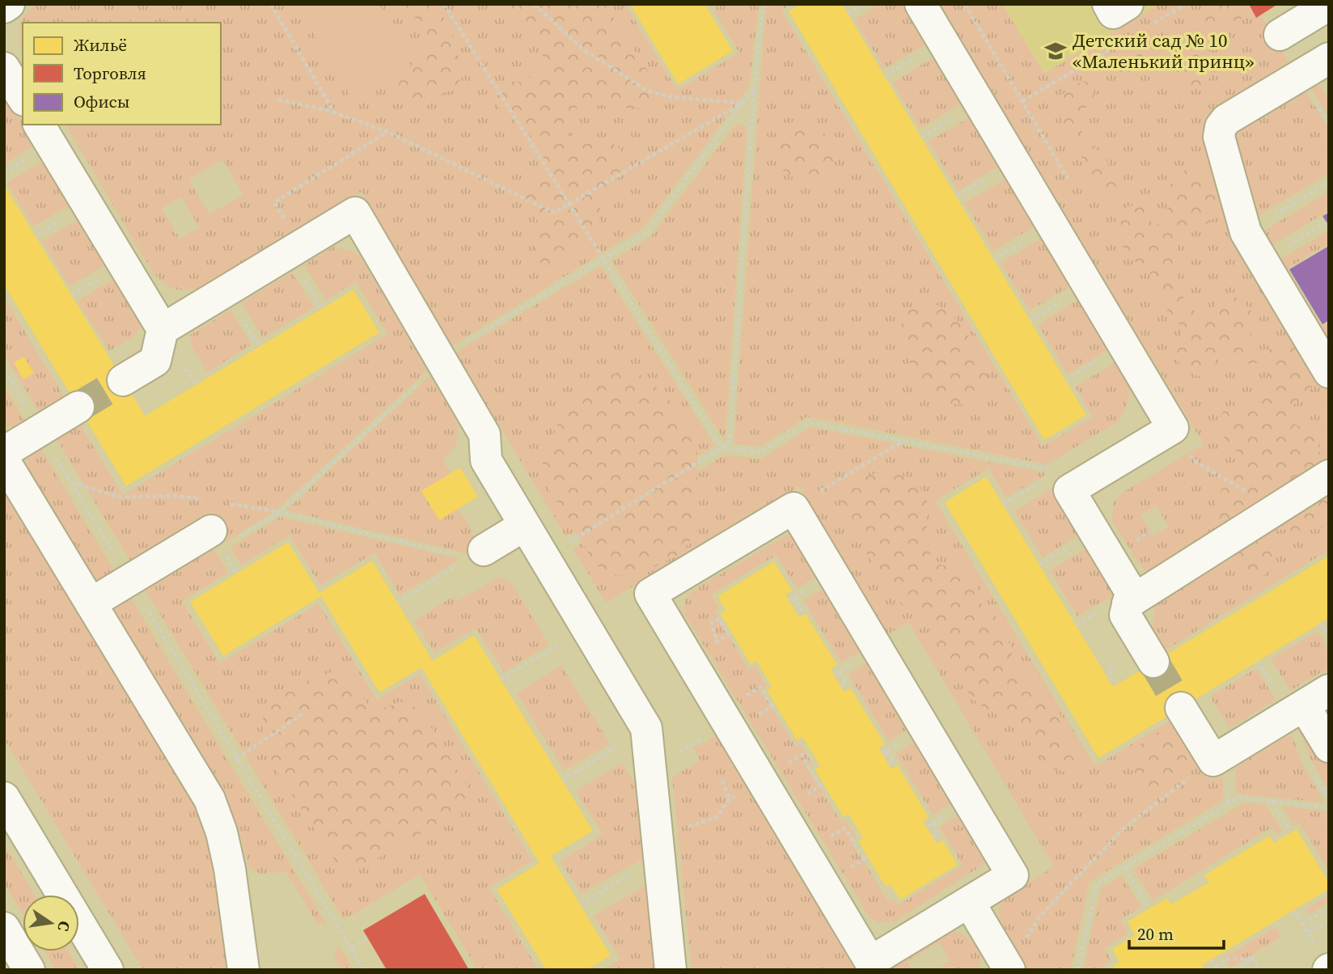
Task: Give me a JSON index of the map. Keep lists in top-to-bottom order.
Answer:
{
  "places": {
    "school or university": ["Детский сад № 10 «Маленький принц»"]
  },
  "legend": ["Жильё", "Торговля", "Офисы"],
  "scale_bar": "20 m",
  "north": "right"
}
